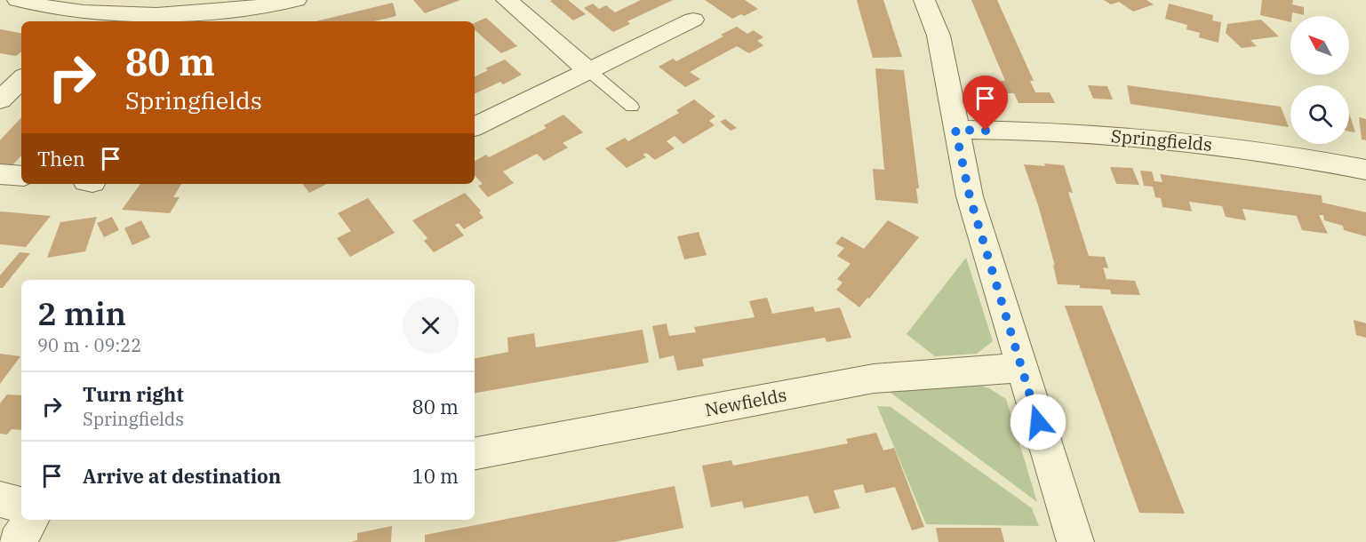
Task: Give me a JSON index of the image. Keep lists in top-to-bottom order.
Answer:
{
  "streets": {
    "street": ["Springfields", "Newfields"]
  },
  "north": "top left",
  "page": {
    "turn": ["80 m", "Springfields"],
    "then": "Then",
    "heading": ["2 min", "90 m · 09:22"],
    "list": [
      {
        "name": "Turn right",
        "note": "Springfields",
        "value": "80 m"
      },
      {
        "name": "Arrive at destination",
        "value": "10 m"
      }
    ]
  }
}
